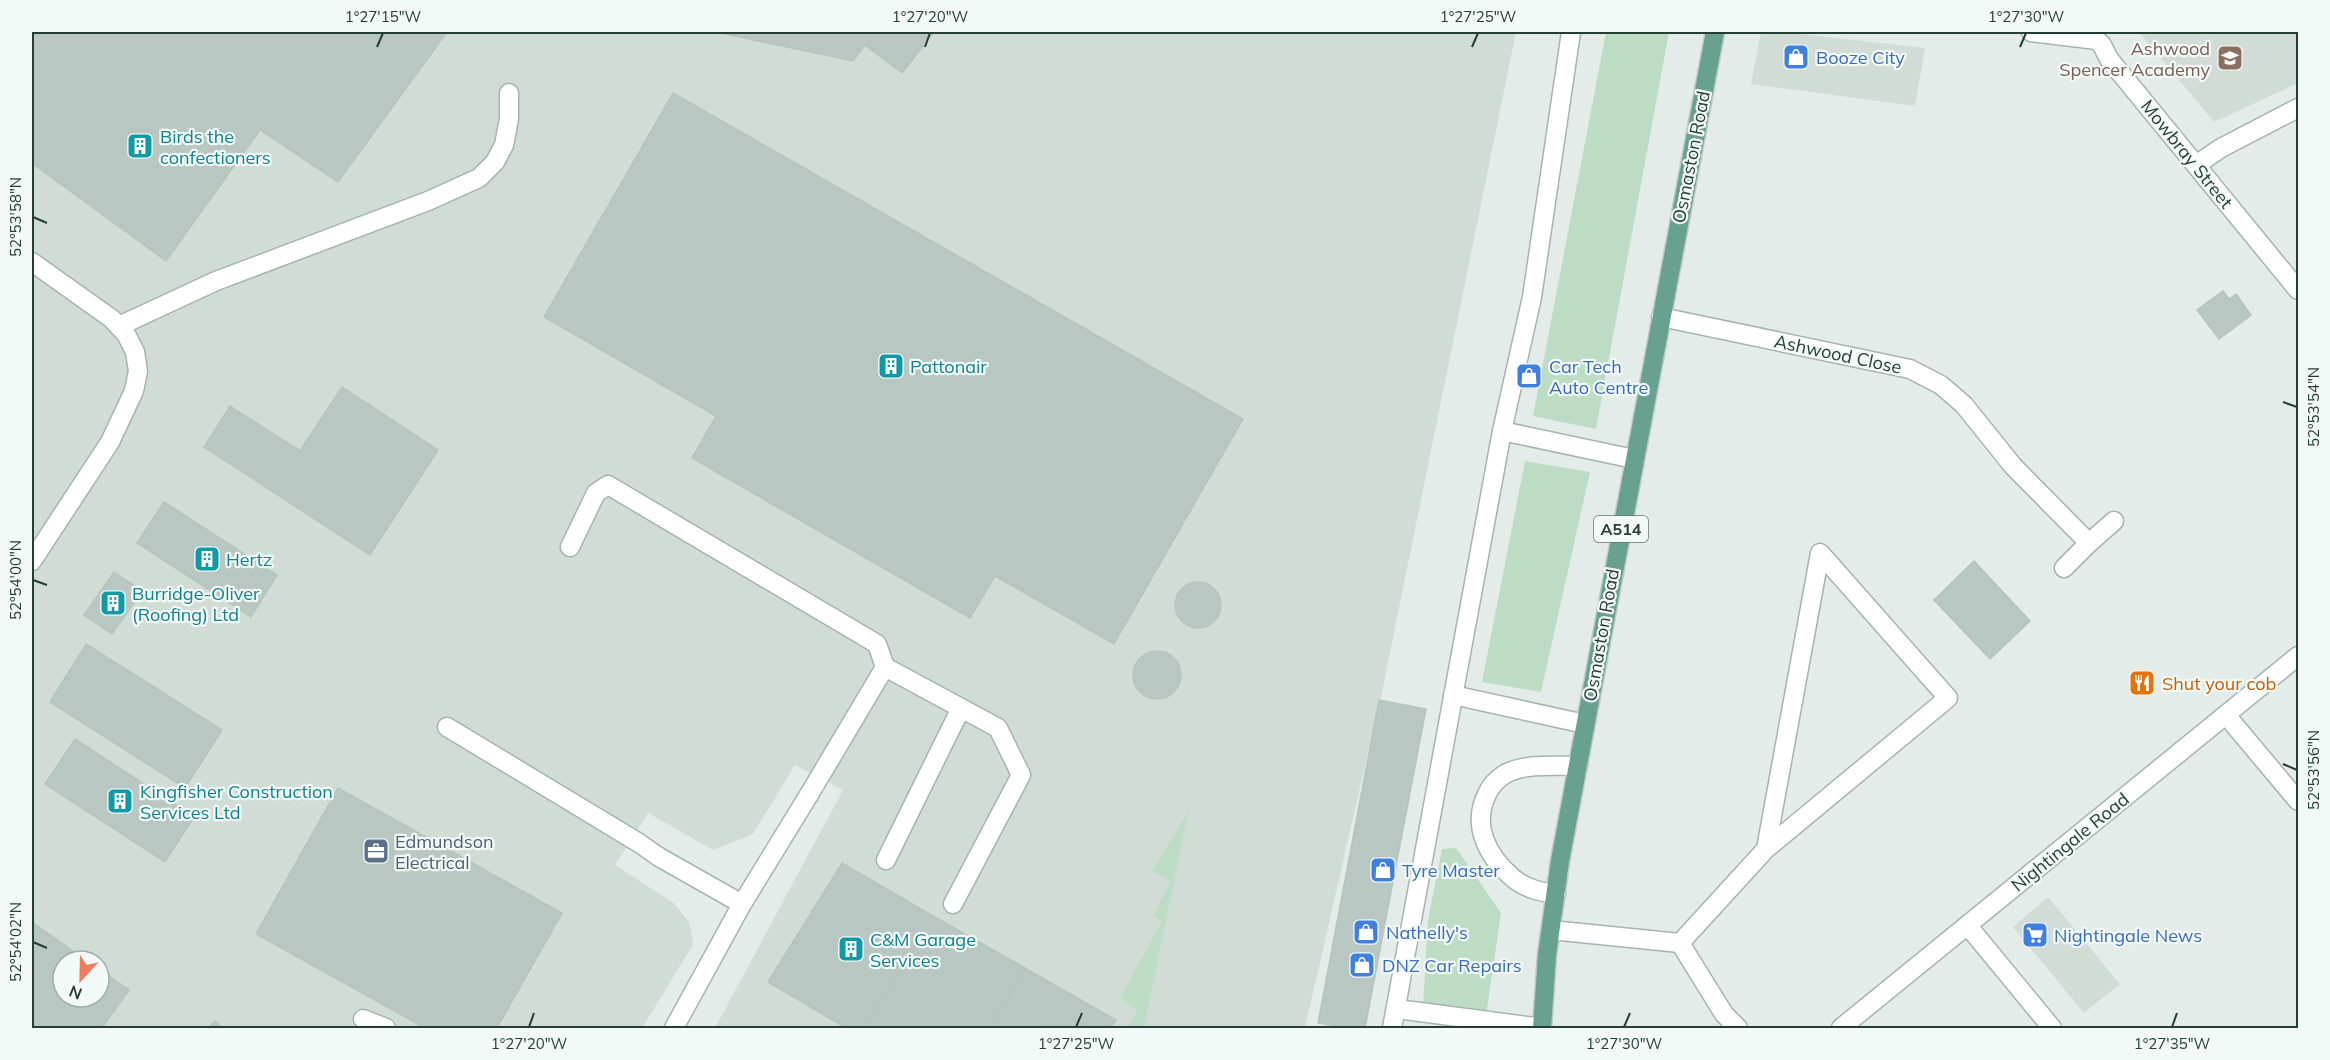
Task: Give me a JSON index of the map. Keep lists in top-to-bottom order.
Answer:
{
  "streets": {
    "main road": ["Osmaston Road", "A514"],
    "street": ["Mowbray Street", "Ashwood Close", "Nightingale Road"]
  },
  "crossings": [
    ["Osmaston Road", "Ashwood Close"]
  ],
  "places": {
    "shop": [
      "Booze City",
      "Car Tech Auto Centre",
      "Tyre Master",
      "Nathelly's",
      "DNZ Car Repairs"
    ],
    "school or university": ["Ashwood Spencer Academy"],
    "building": [
      "Birds the confectioners",
      "Pattonair",
      "Hertz",
      "Burridge-Oliver (Roofing) Ltd",
      "Kingfisher Construction Services Ltd",
      "C&M Garage Services"
    ],
    "restaurant": ["Shut your cob"],
    "office": ["Edmundson Electrical"],
    "supermarket": ["Nightingale News"]
  },
  "north": "bottom",
  "coordinates": [
    "1°27'15\"W",
    "1°27'20\"W",
    "1°27'25\"W",
    "1°27'30\"W",
    "52°53'58\"N",
    "52°53'54\"N",
    "52°54'00\"N",
    "52°53'56\"N",
    "52°54'02\"N",
    "1°27'35\"W"
  ]
}
